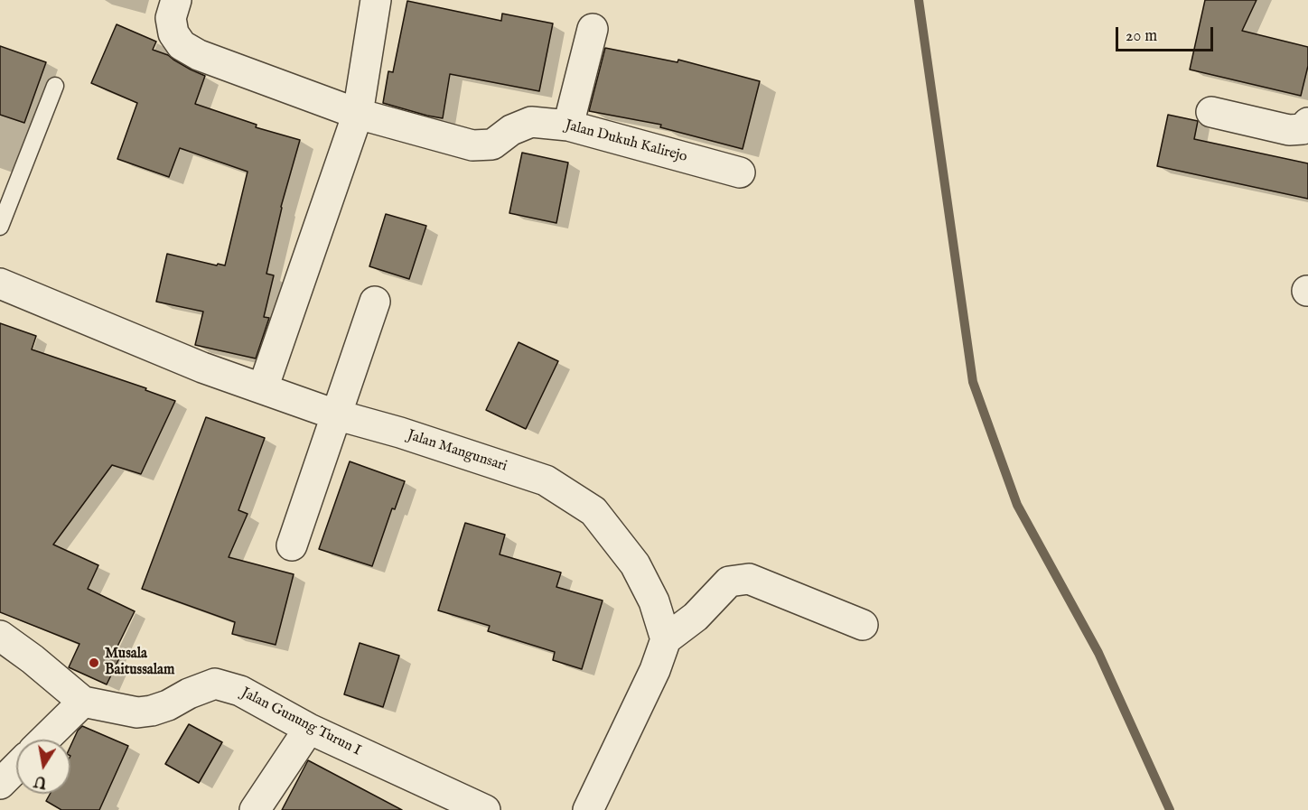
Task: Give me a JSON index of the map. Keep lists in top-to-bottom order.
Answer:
{
  "streets": {
    "street": ["Jalan Dukuh Kalirejo", "Jalan Mangunsari", "Jalan Gunung Turun I"]
  },
  "places": ["Musala Baitussalam"],
  "scale_bar": "20 m",
  "north": "bottom"
}
